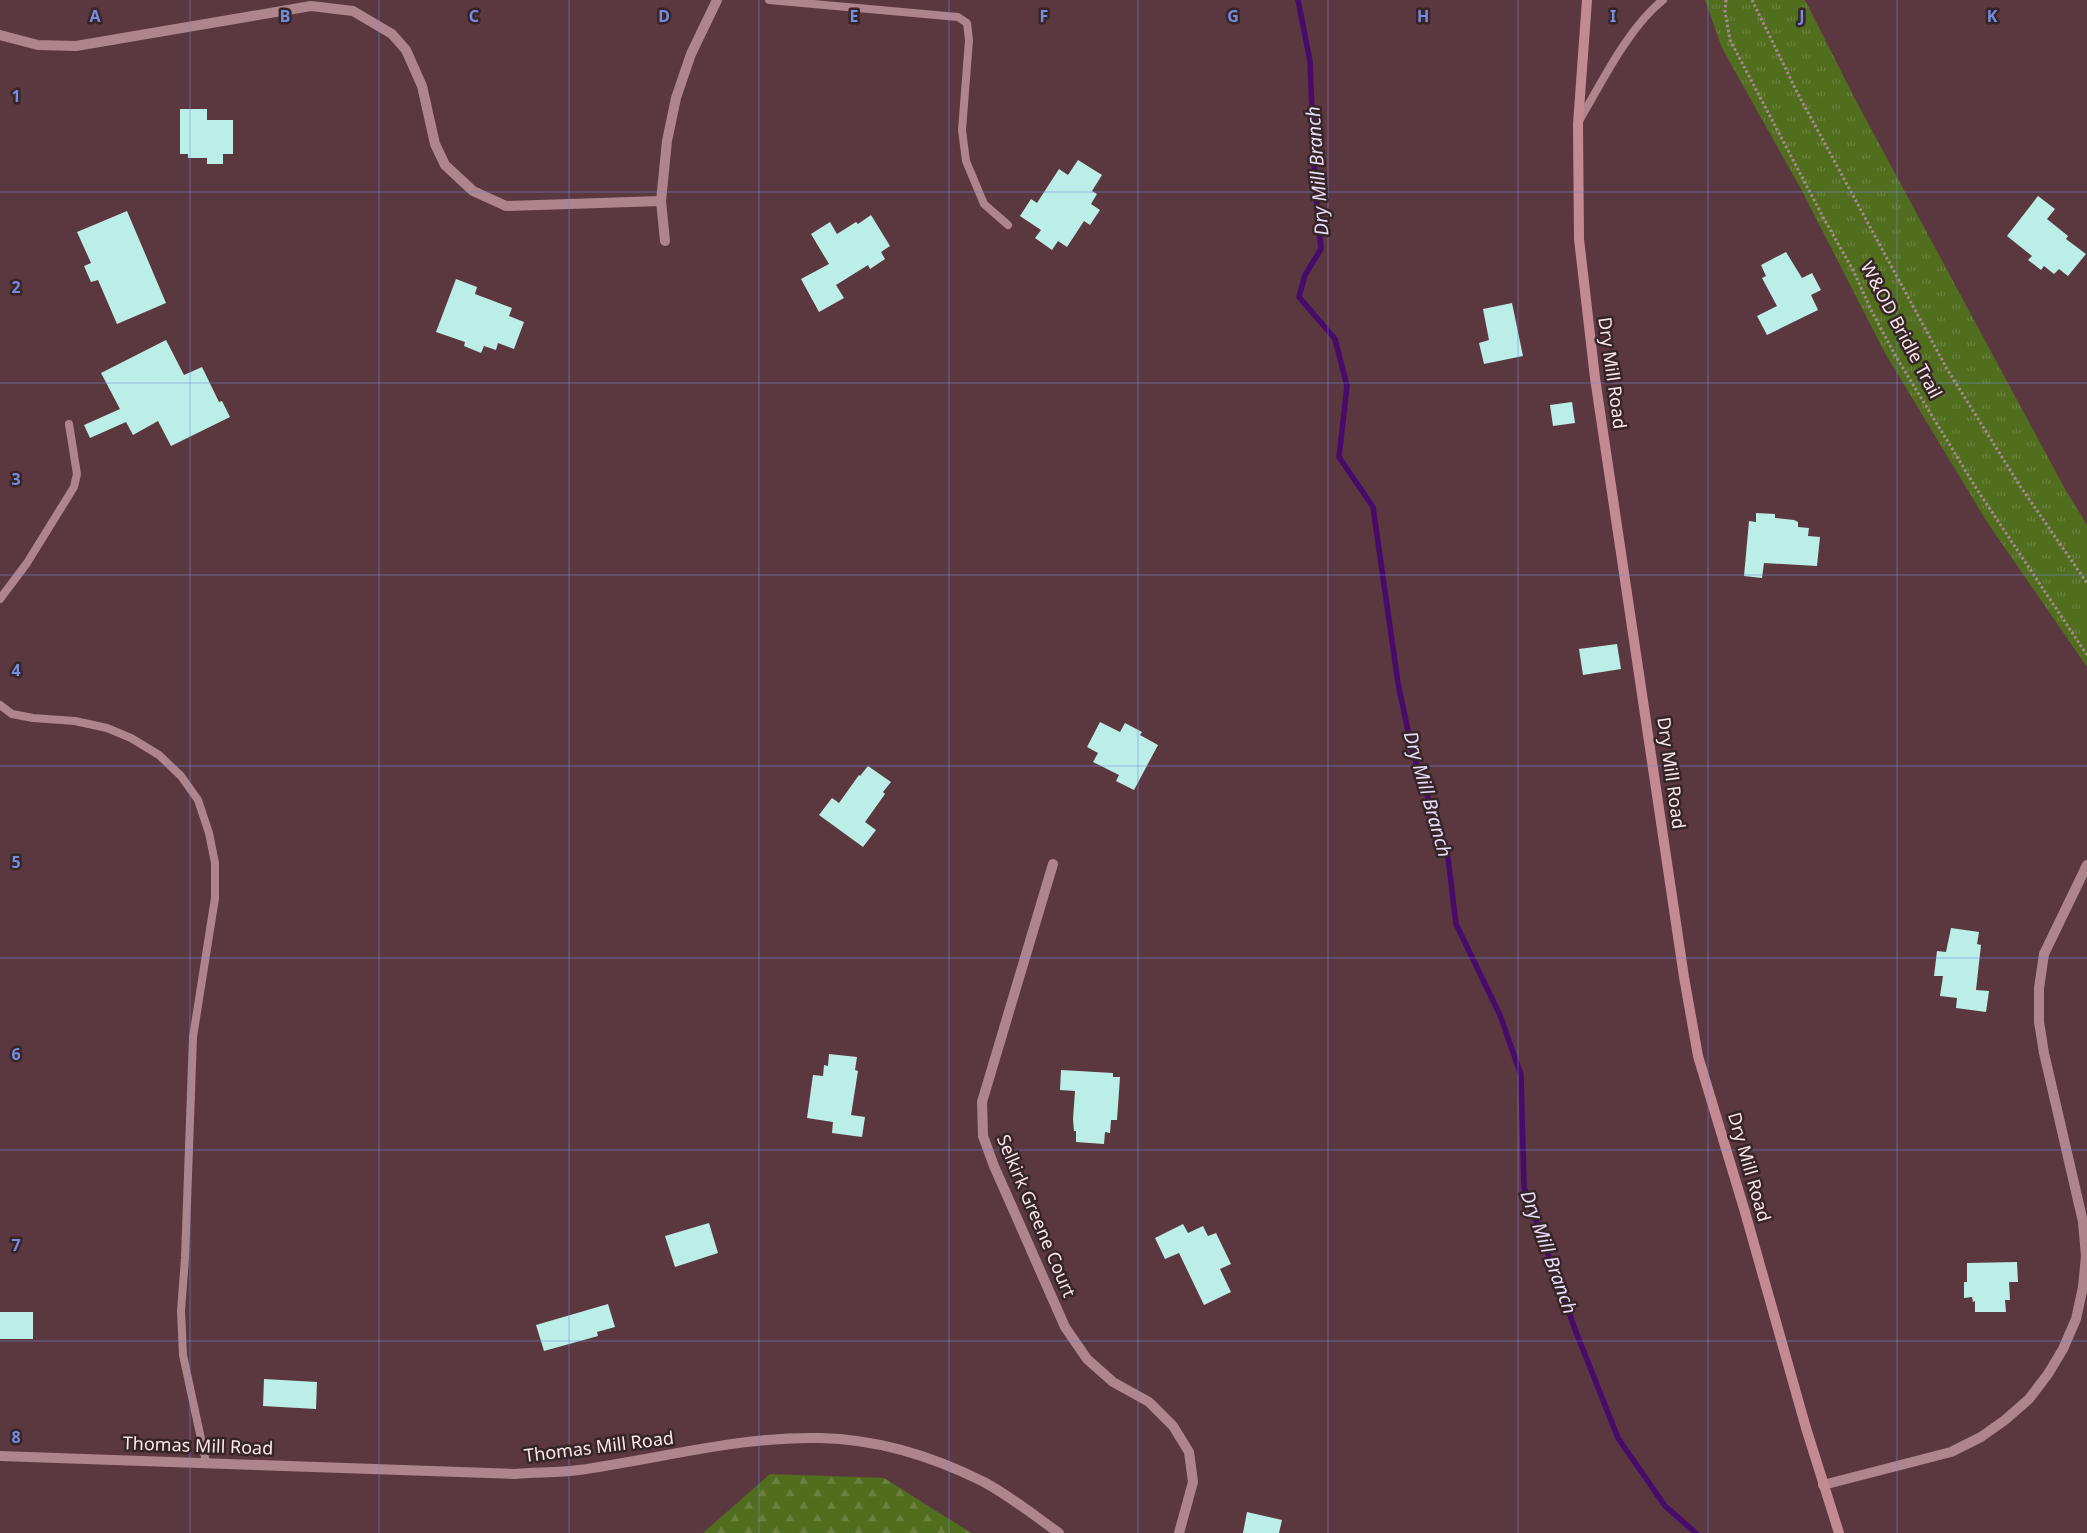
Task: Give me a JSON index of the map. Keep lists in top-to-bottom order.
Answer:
{
  "streets": {
    "street": ["Dry Mill Road", "Selkirk Greene Court", "Thomas Mill Road"],
    "path": ["W&OD Bridle Trail"]
  },
  "water": ["Dry Mill Branch"],
  "grid": {
    "columns": [
      "A",
      "B",
      "C",
      "D",
      "E",
      "F",
      "G",
      "H",
      "I",
      "J",
      "K"
    ],
    "rows": [
      "1",
      "2",
      "3",
      "4",
      "5",
      "6",
      "7",
      "8"
    ]
  }
}
